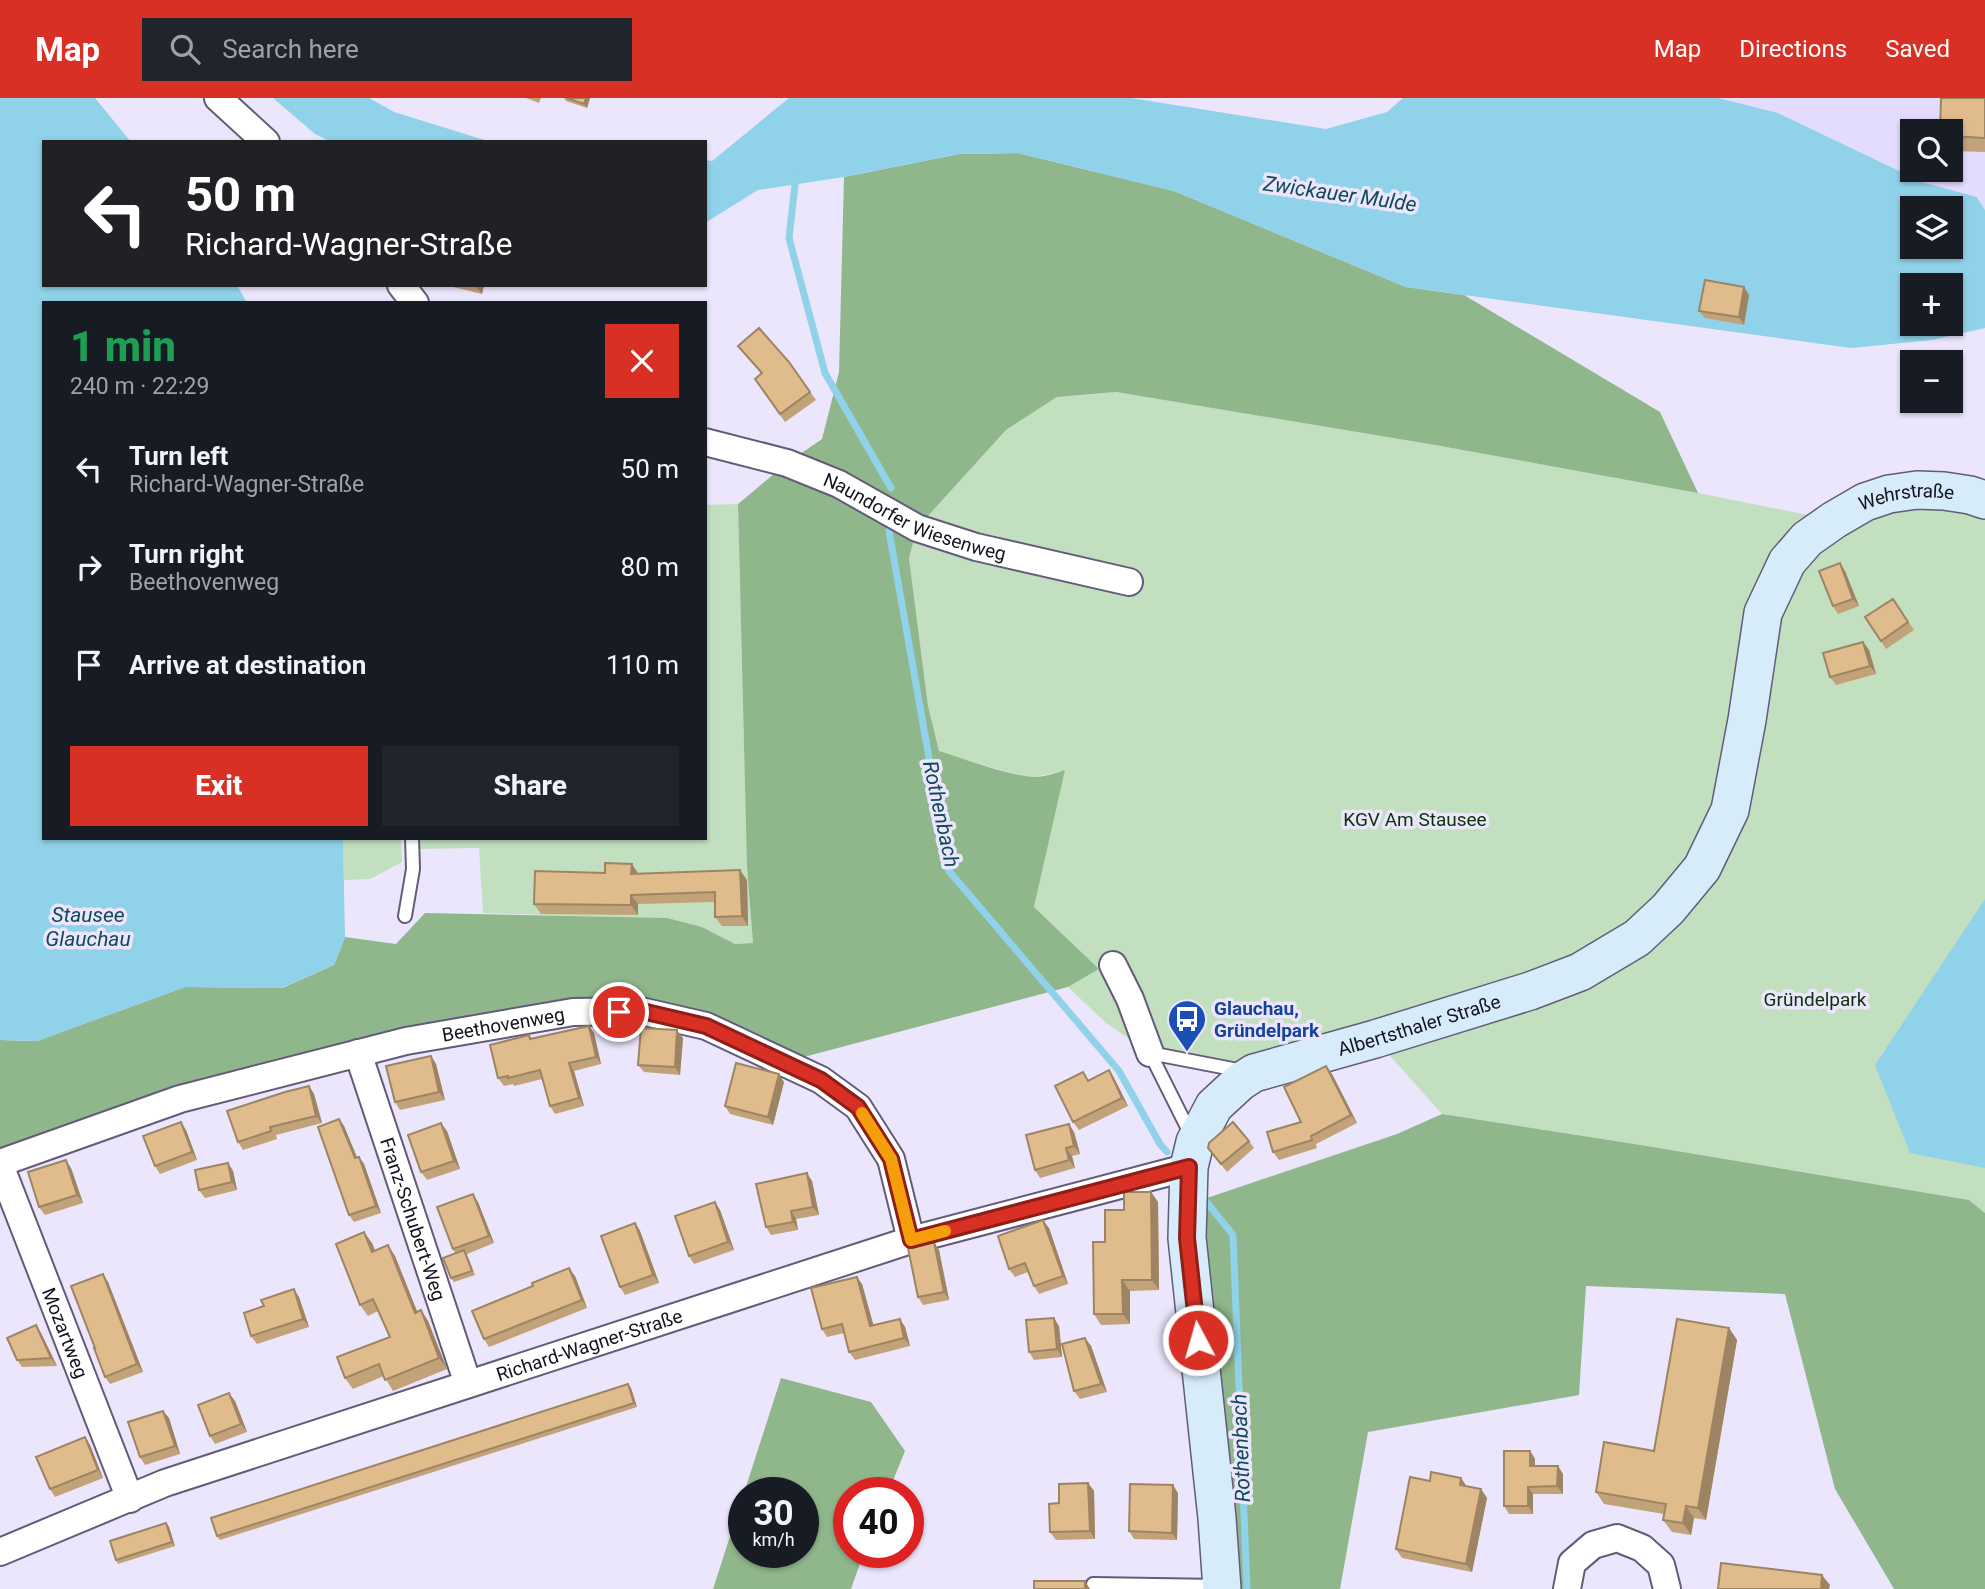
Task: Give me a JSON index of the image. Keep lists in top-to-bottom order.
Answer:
{
  "streets": {
    "street": [
      "Wehrstraße",
      "Naundorfer Wiesenweg",
      "Beethovenweg",
      "Albertsthaler Straße",
      "Franz-Schubert-Weg",
      "Mozartweg",
      "Richard-Wagner-Straße"
    ]
  },
  "crossings": [
    ["Wehrstraße", "Albertsthaler Straße"],
    ["Beethovenweg", "Franz-Schubert-Weg"],
    ["Beethovenweg", "Mozartweg"],
    ["Beethovenweg", "Richard-Wagner-Straße"],
    ["Albertsthaler Straße", "Richard-Wagner-Straße"],
    ["Franz-Schubert-Weg", "Richard-Wagner-Straße"],
    ["Mozartweg", "Richard-Wagner-Straße"]
  ],
  "water": ["Zwickauer Mulde", "Rothenbach", "Stausee Glauchau"],
  "parks": ["KGV Am Stausee", "Gründelpark"],
  "places": {
    "bus stop": ["Glauchau, Gründelpark"]
  },
  "page": {
    "header": "Map",
    "search": "Search here",
    "nav": ["Map", "Directions", "Saved"],
    "map_buttons": ["+", "−"],
    "turn": ["50 m", "Richard-Wagner-Straße"],
    "heading": ["1 min", "240 m · 22:29"],
    "list": [
      {
        "name": "Turn left",
        "note": "Richard-Wagner-Straße",
        "value": "50 m"
      },
      {
        "name": "Turn right",
        "note": "Beethovenweg",
        "value": "80 m"
      },
      {
        "name": "Arrive at destination",
        "value": "110 m"
      }
    ],
    "buttons": ["Exit", "Share"],
    "speed": "30 km/h",
    "limit": "40"
  }
}
